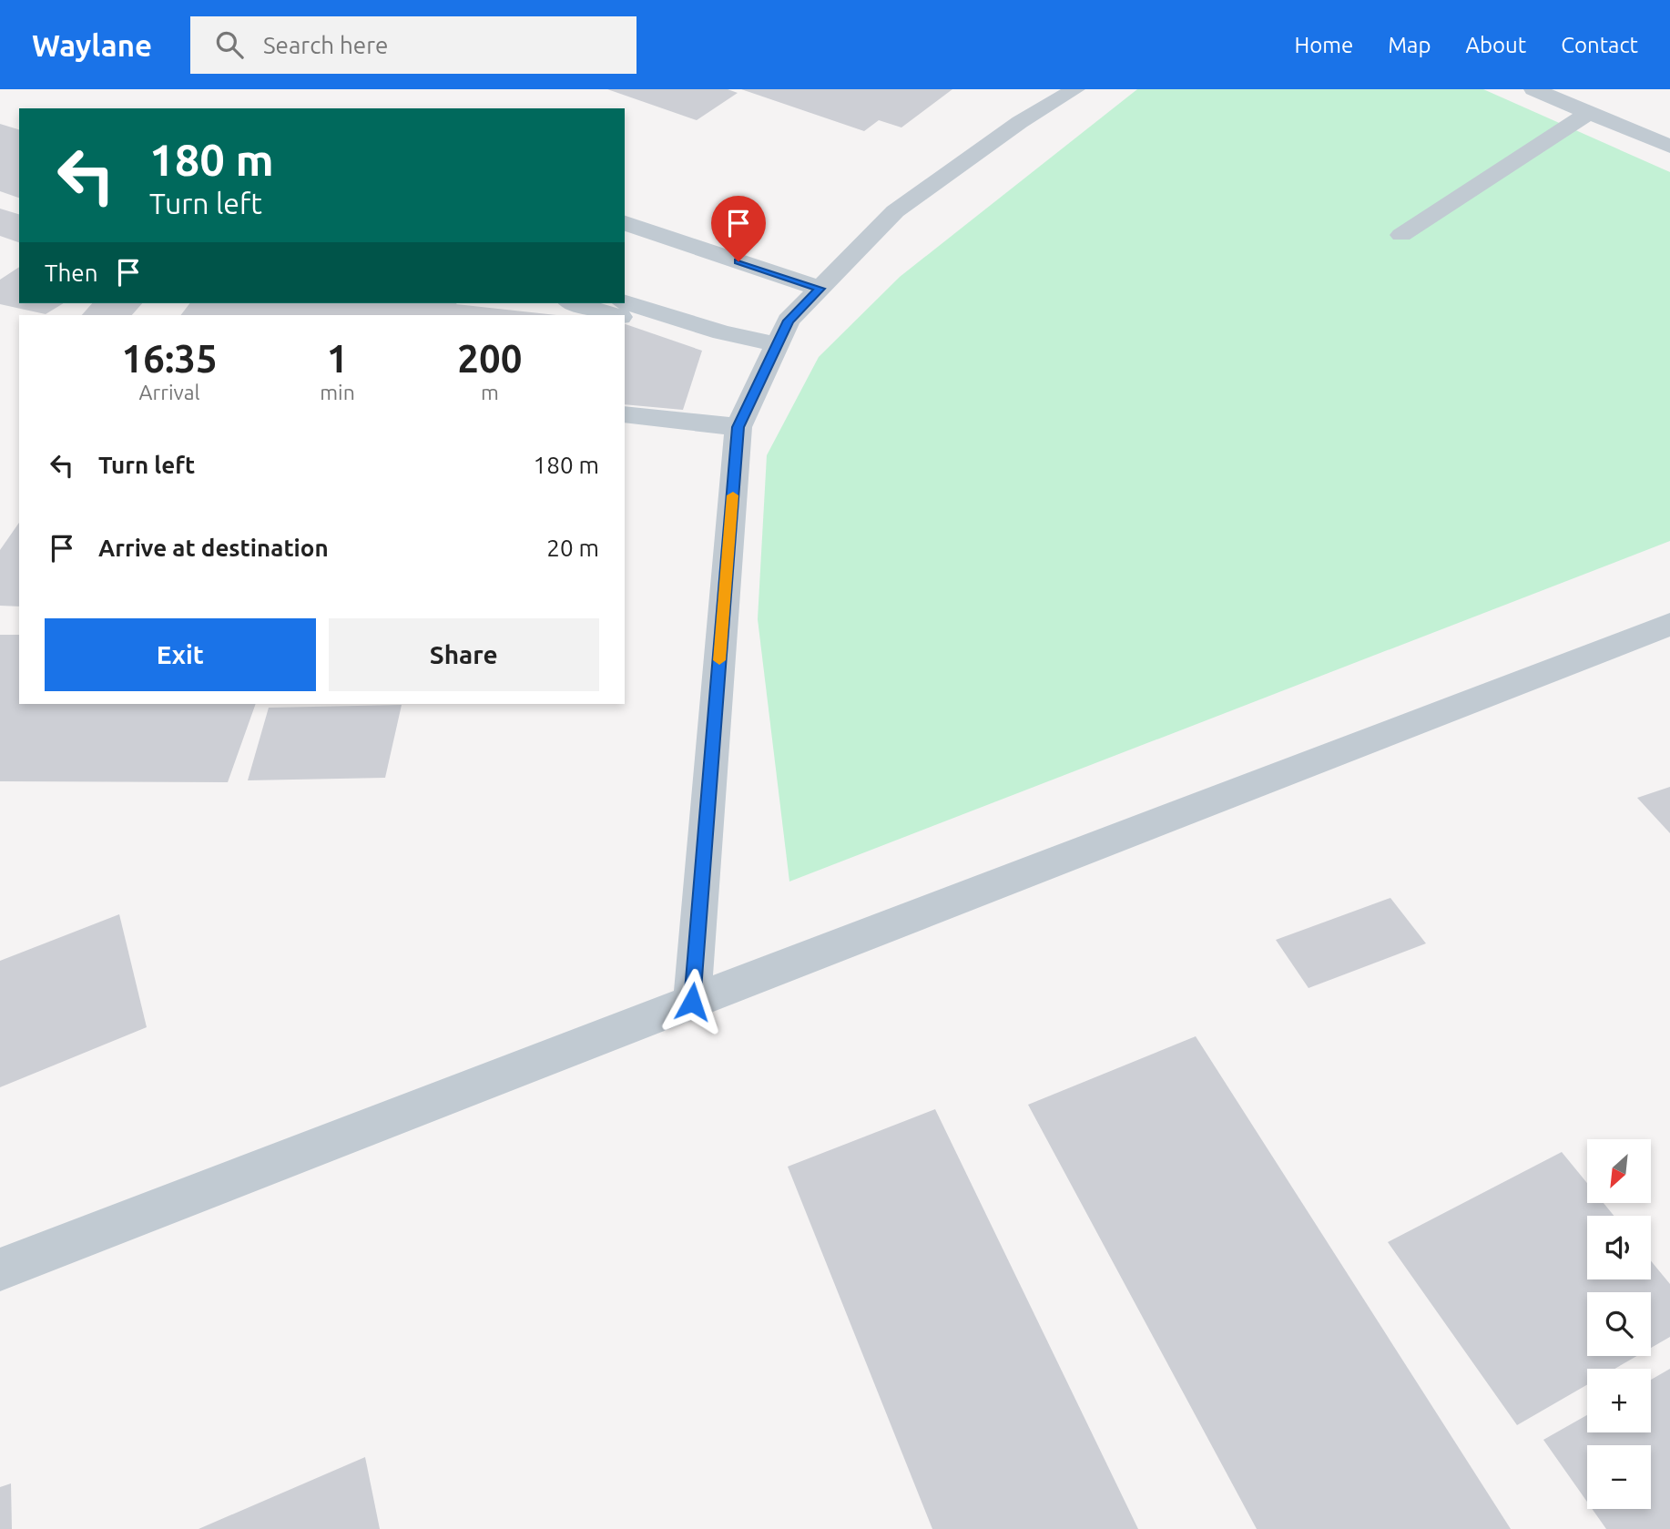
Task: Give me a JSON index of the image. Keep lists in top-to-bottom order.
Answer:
{
  "north": "bottom left",
  "page": {
    "header": "Waylane",
    "search": "Search here",
    "nav": [
      "Home",
      "Map",
      "About",
      "Contact"
    ],
    "turn": ["180 m", "Turn left"],
    "then": "Then",
    "eta": [
      "16:35",
      "Arrival",
      "1",
      "min",
      "200",
      "m"
    ],
    "list": [
      {
        "name": "Turn left",
        "value": "180 m"
      },
      {
        "name": "Arrive at destination",
        "value": "20 m"
      }
    ],
    "buttons": ["Exit", "Share"],
    "map_buttons": ["+", "−"]
  }
}
